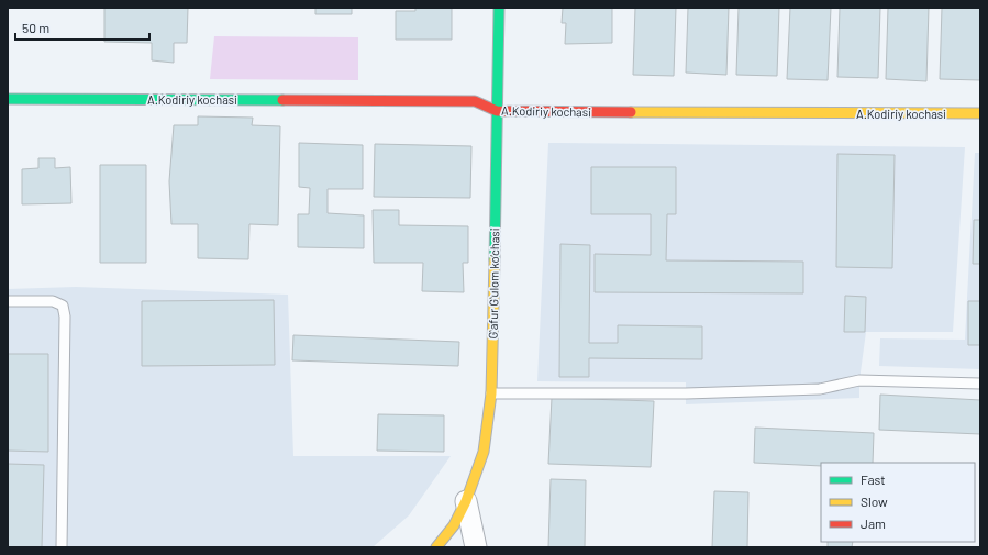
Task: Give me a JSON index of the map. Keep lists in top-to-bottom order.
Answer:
{
  "streets": {
    "street": ["A.Kodiriy kochasi", "Gʻafur Gʻulom ko’chasi"]
  },
  "crossings": [
    ["A.Kodiriy kochasi", "Gʻafur Gʻulom ko’chasi"]
  ],
  "legend": ["Fast", "Slow", "Jam"],
  "scale_bar": "50 m"
}
